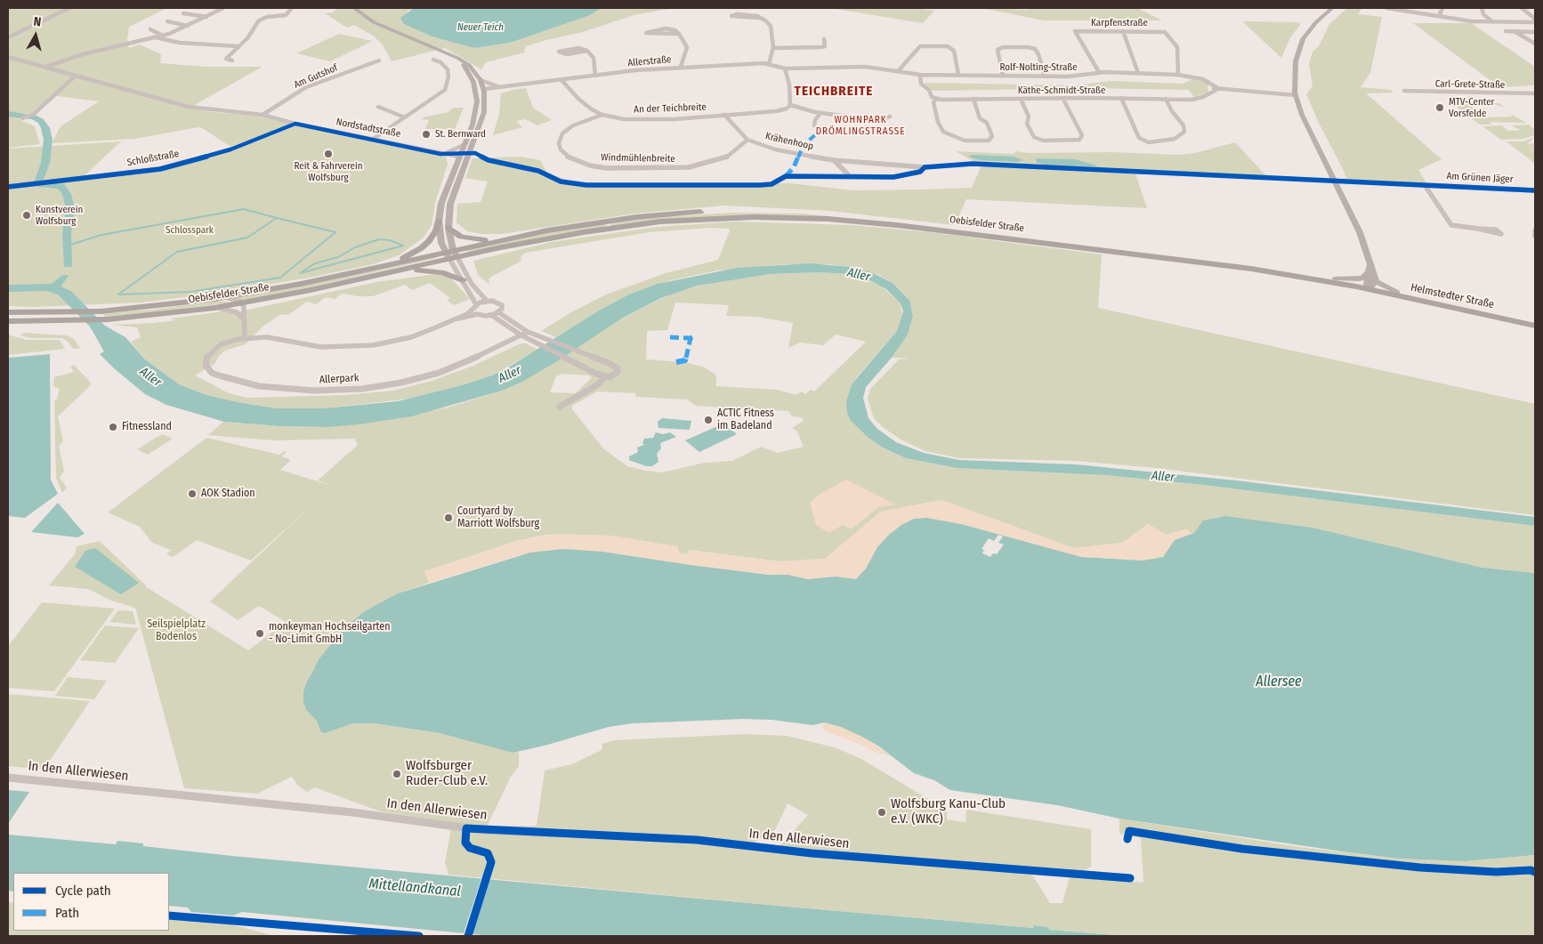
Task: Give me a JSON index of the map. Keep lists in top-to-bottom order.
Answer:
{
  "streets": {
    "main road": ["Oebisfelder Straße", "Helmstedter Straße"],
    "street": [
      "Karpfenstraße",
      "Allerstraße",
      "Rolf-Nolting-Straße",
      "Am Gutshof",
      "Carl-Grete-Straße",
      "Käthe-Schmidt-Straße",
      "An der Teichbreite",
      "Nordstadtstraße",
      "Krähenhoop",
      "Schloßstraße",
      "Windmühlenbreite",
      "Am Grünen Jäger",
      "Allerpark",
      "In den Allerwiesen"
    ]
  },
  "crossings": [
    ["Karpfenstraße", "Rolf-Nolting-Straße"],
    ["Allerstraße", "Rolf-Nolting-Straße"],
    ["Allerstraße", "An der Teichbreite"],
    ["Rolf-Nolting-Straße", "Käthe-Schmidt-Straße"],
    ["Am Gutshof", "Nordstadtstraße"],
    ["An der Teichbreite", "Krähenhoop"],
    ["An der Teichbreite", "Windmühlenbreite"],
    ["Nordstadtstraße", "Schloßstraße"],
    ["Krähenhoop", "Windmühlenbreite"],
    ["Oebisfelder Straße", "Helmstedter Straße"]
  ],
  "districts": ["TEICHBREITE", "WOHNPARK DRÖMLINGSTRASSE"],
  "water": [
    "Neuer Teich",
    "Aller",
    "Allersee",
    "Mittellandkanal"
  ],
  "parks": ["Schlosspark", "Seilspielplatz Bodenlos"],
  "places": [
    "MTV-Center Vorsfelde",
    "St. Bernward",
    "Reit & Fahrverein Wolfsburg",
    "Kunstverein Wolfsburg",
    "ACTIC Fitness im Badeland",
    "Fitnessland",
    "AOK Stadion",
    "Courtyard by Marriott Wolfsburg",
    "monkeyman Hochseilgarten - No-Limit GmbH",
    "Wolfsburger Ruder-Club e.V.",
    "Wolfsburg Kanu-Club e.V. (WKC)"
  ],
  "legend": ["Cycle path", "Path"],
  "north": "top"
}
